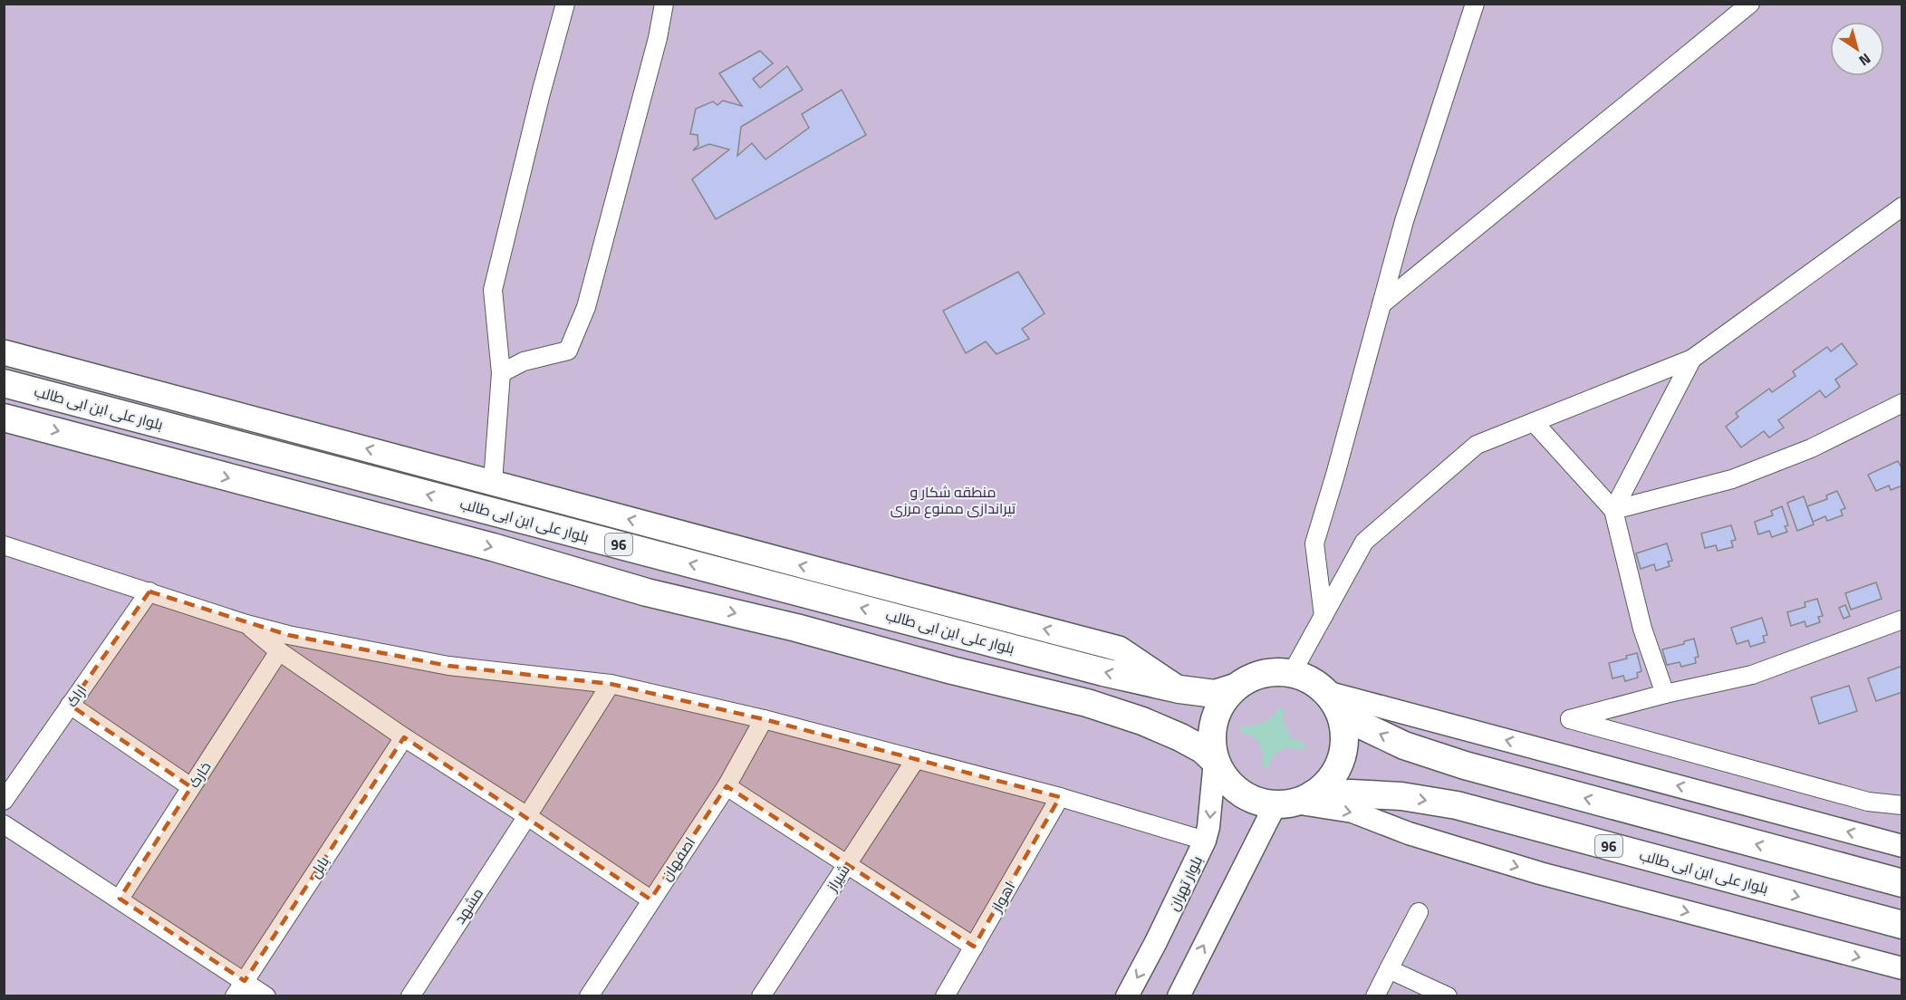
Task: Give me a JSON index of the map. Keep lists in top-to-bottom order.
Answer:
{
  "streets": {
    "main road": ["بلوار علی ابن ابی طالب", "96"],
    "street": [
      "اراک",
      "خارک",
      "اصفهان",
      "بابل",
      "شیراز",
      "بلوار تهران",
      "اهواز",
      "مشهد"
    ]
  },
  "crossings": [
    ["بلوار علی ابن ابی طالب", "96"],
    ["بلوار علی ابن ابی طالب", "بلوار تهران"],
    ["96", "بلوار تهران"]
  ],
  "parks": ["منطقه شکار و تیراندازی ممنوع مرزی"],
  "north": "bottom right"
}
